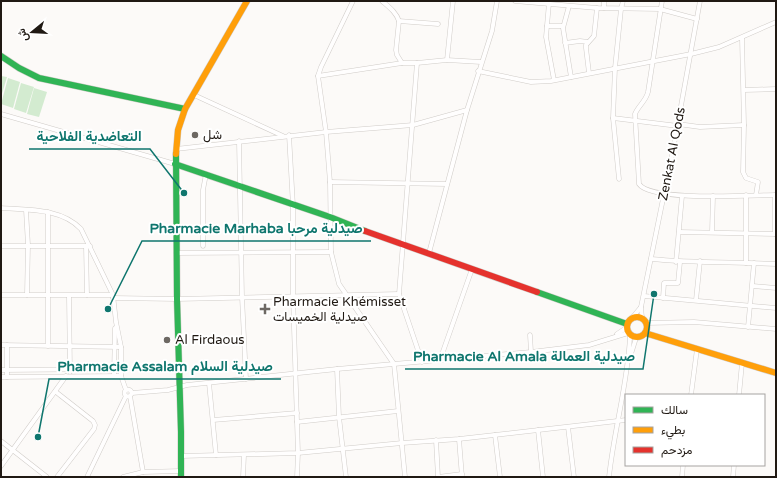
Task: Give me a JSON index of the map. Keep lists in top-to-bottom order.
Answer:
{
  "streets": {
    "street": ["Zenkat Al Qods"]
  },
  "places": {
    "other": [
      "شل",
      "التعاضدية الفلاحية",
      "Pharmacie Al Amala صيدلية العمالة",
      "Pharmacie Marhaba صيدلية مرحبا",
      "Al Firdaous",
      "Pharmacie Assalam صيدلية السلام"
    ],
    "health": ["Pharmacie Khémisset صيدلية الخميسات"]
  },
  "legend": ["سالك", "بطيء", "مزدحم"],
  "north": "left"
}
